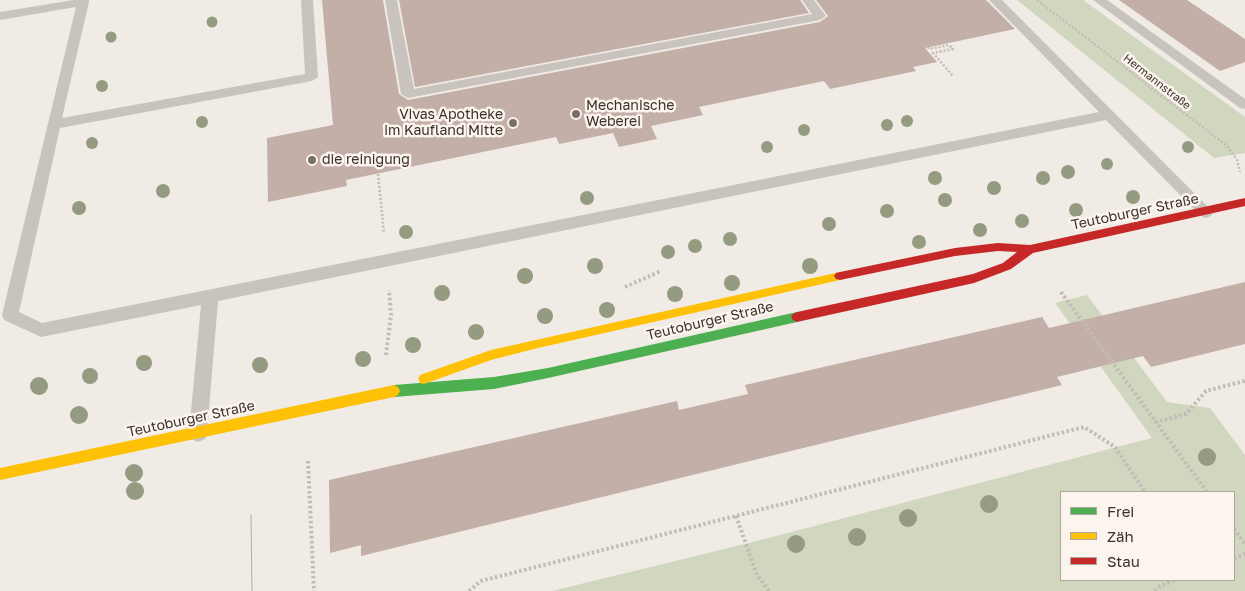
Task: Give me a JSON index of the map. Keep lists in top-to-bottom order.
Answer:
{
  "streets": {
    "street": ["Teutoburger Straße"],
    "path": ["Hermannstraße"]
  },
  "places": ["Mechanische Weberei", "Vivas Apotheke im Kaufland Mitte", "die reinigung"],
  "legend": ["Frei", "Zäh", "Stau"]
}
